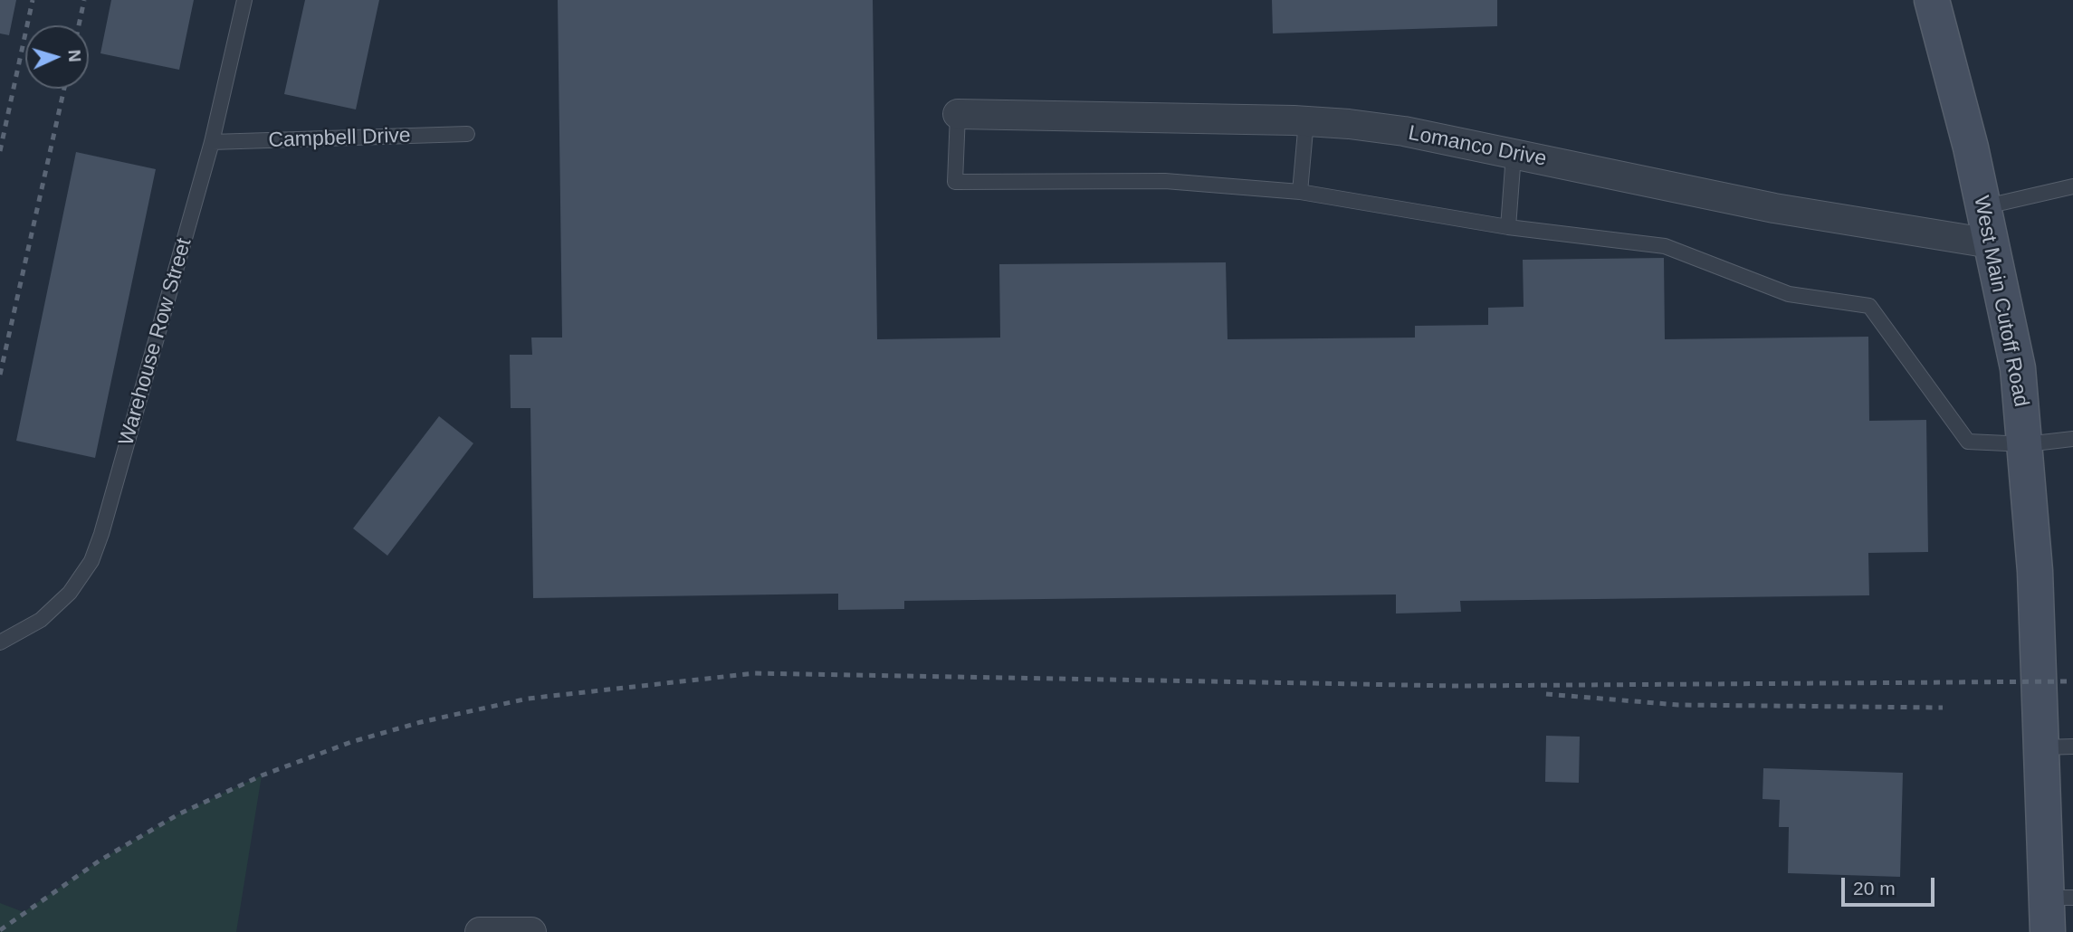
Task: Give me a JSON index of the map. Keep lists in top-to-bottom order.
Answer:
{
  "streets": {
    "main road": ["West Main Cutoff Road"],
    "street": ["Lomanco Drive"],
    "lane": ["Campbell Drive", "Warehouse Row Street"]
  },
  "crossings": [
    ["Campbell Drive", "Warehouse Row Street"],
    ["Lomanco Drive", "West Main Cutoff Road"]
  ],
  "scale_bar": "20 m",
  "north": "right"
}
